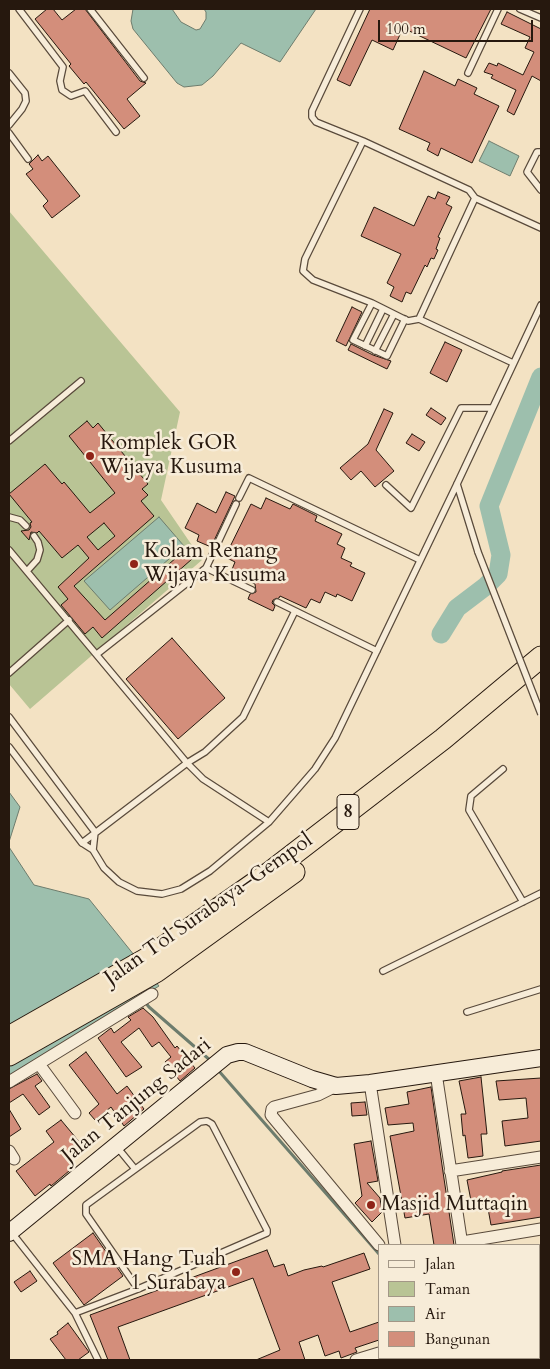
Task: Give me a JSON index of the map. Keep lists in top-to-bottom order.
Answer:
{
  "streets": {
    "highway": ["8", "Jalan Tol Surabaya–Gempol"],
    "street": ["Jalan Tanjung Sadari"]
  },
  "places": [
    "Komplek GOR Wijaya Kusuma",
    "Kolam Renang Wijaya Kusuma",
    "Masjid Muttaqin",
    "SMA Hang Tuah 1 Surabaya"
  ],
  "legend": [
    "Jalan",
    "Taman",
    "Air",
    "Bangunan"
  ],
  "scale_bar": "100 m"
}
